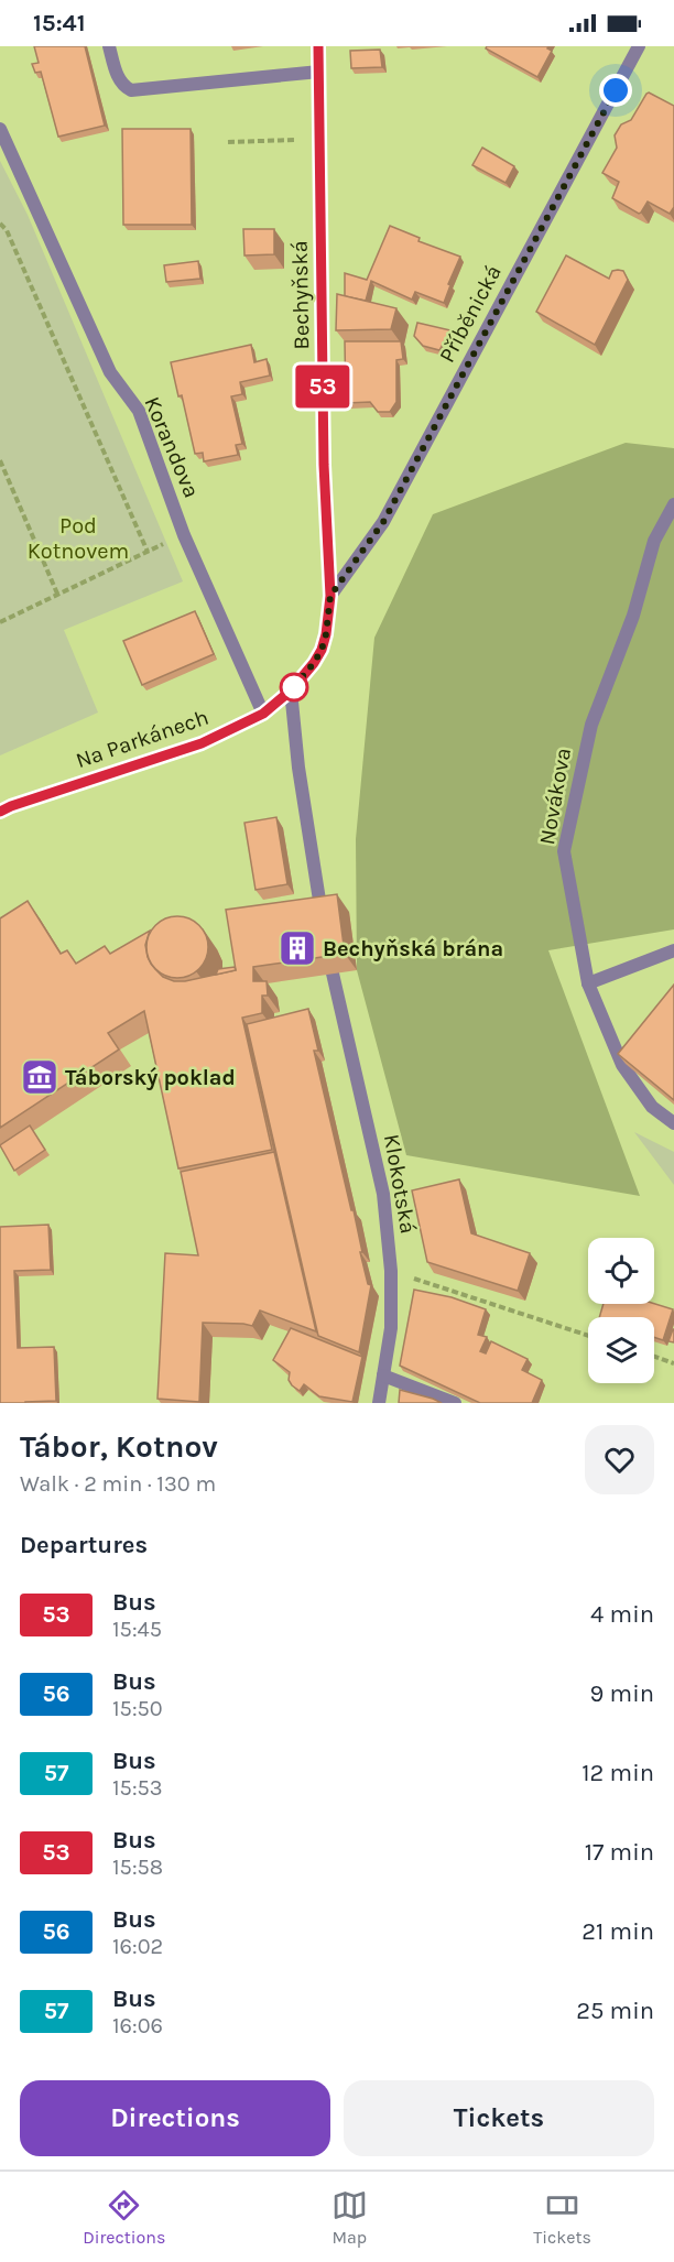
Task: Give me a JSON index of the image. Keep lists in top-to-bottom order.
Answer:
{
  "streets": {
    "main road": ["Bechyňská", "Na Parkánech"],
    "street": [
      "Příběnická",
      "Korandova",
      "Novákova",
      "Klokotská"
    ]
  },
  "crossings": [
    ["Bechyňská", "Příběnická"],
    ["Bechyňská", "Na Parkánech"],
    ["Korandova", "Na Parkánech"]
  ],
  "parks": ["Pod Kotnovem"],
  "places": {
    "building": ["Bechyňská brána"],
    "museum": ["Táborský poklad"]
  },
  "lines": ["bus line 53"],
  "page": {
    "status": "15:41",
    "on_map": "53",
    "heading": [
      ["Tábor, Kotnov", "Walk · 2 min · 130 m"],
      "Departures"
    ],
    "list": [
      {
        "mark": "53",
        "name": "Bus",
        "note": "15:45",
        "value": "4 min"
      },
      {
        "mark": "56",
        "name": "Bus",
        "note": "15:50",
        "value": "9 min"
      },
      {
        "mark": "57",
        "name": "Bus",
        "note": "15:53",
        "value": "12 min"
      },
      {
        "mark": "53",
        "name": "Bus",
        "note": "15:58",
        "value": "17 min"
      },
      {
        "mark": "56",
        "name": "Bus",
        "note": "16:02",
        "value": "21 min"
      },
      {
        "mark": "57",
        "name": "Bus",
        "note": "16:06",
        "value": "25 min"
      }
    ],
    "buttons": ["Directions", "Tickets"],
    "tabs": ["Directions", "Map", "Tickets"]
  }
}
